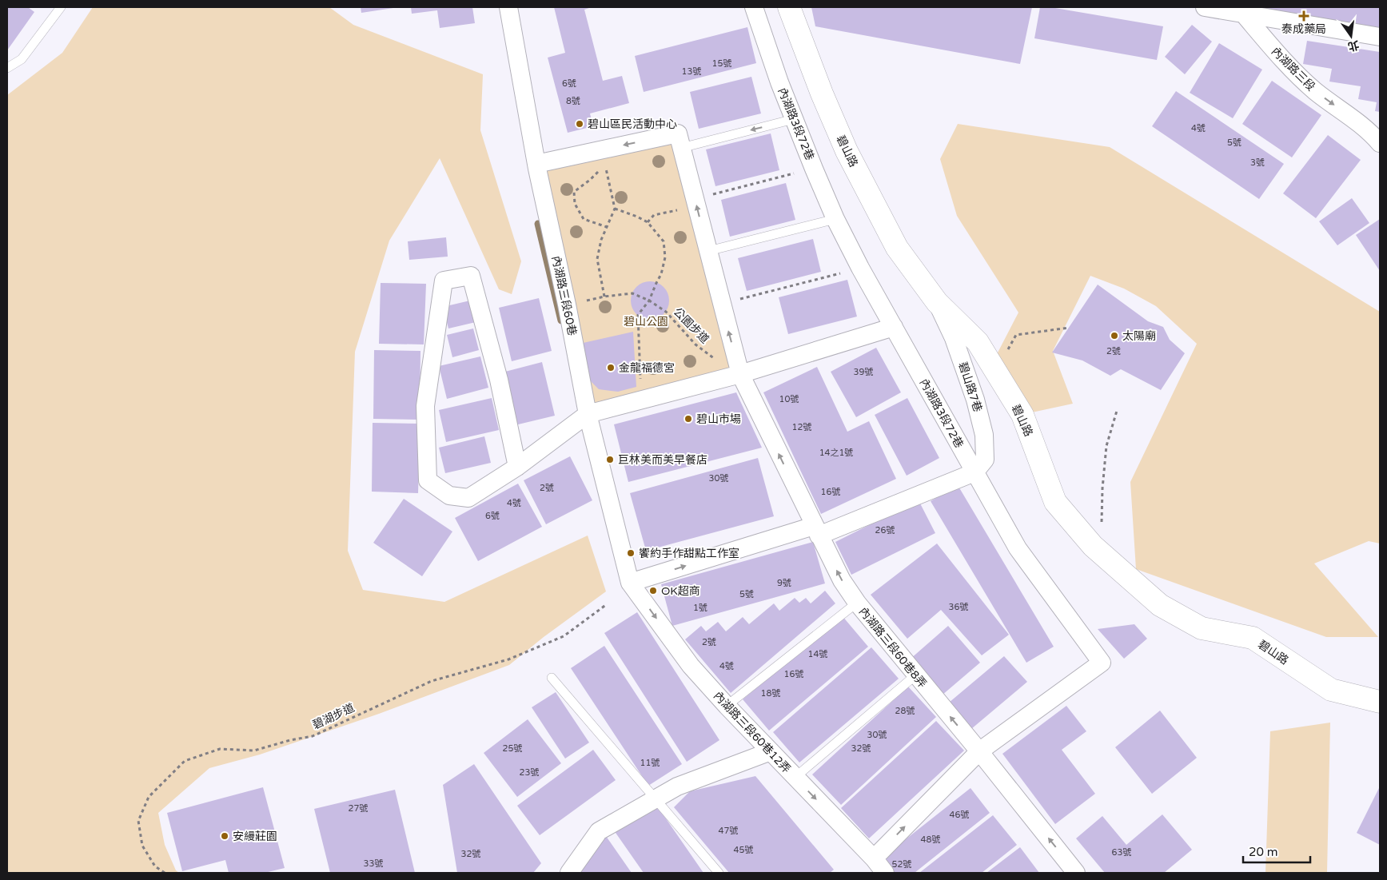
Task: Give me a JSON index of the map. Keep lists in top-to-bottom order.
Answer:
{
  "streets": {
    "street": [
      "內湖路三段",
      "內湖路3段72巷",
      "碧山路",
      "內湖路三段60巷",
      "碧山路7巷",
      "內湖路三段60巷8弄",
      "內湖路三段60巷12弄"
    ],
    "path": ["公園步道", "碧湖步道"]
  },
  "crossings": [
    ["內湖路3段72巷", "碧山路7巷"],
    ["內湖路3段72巷", "內湖路三段60巷8弄"],
    ["碧山路", "碧山路7巷"],
    ["內湖路三段60巷", "公園步道"],
    ["內湖路三段60巷", "內湖路三段60巷12弄"],
    ["公園步道", "內湖路三段60巷8弄"]
  ],
  "one_way": ["內湖路三段", "內湖路三段60巷8弄", "內湖路三段60巷12弄"],
  "parks": ["碧山公園"],
  "places": {
    "health": ["泰成藥局"],
    "other": [
      "碧山區民活動中心",
      "太陽廟",
      "金龍福德宮",
      "碧山市場",
      "巨林美而美早餐店",
      "饗約手作甜點工作室",
      "OK超商",
      "安縵莊園"
    ]
  },
  "house_numbers": [
    "15號",
    "13號",
    "6號",
    "8號",
    "4號",
    "5號",
    "3號",
    "2號",
    "39號",
    "10號",
    "12號",
    "14之1號",
    "30號",
    "2號",
    "16號",
    "4號",
    "6號",
    "26號",
    "9號",
    "5號",
    "36號",
    "1號",
    "2號",
    "14號",
    "4號",
    "16號",
    "18號",
    "28號",
    "30號",
    "25號",
    "32號",
    "11號",
    "23號",
    "27號",
    "46號",
    "47號",
    "48號",
    "45號",
    "63號",
    "32號",
    "33號",
    "52號"
  ],
  "scale_bar": "20 m",
  "north": "bottom"
}
